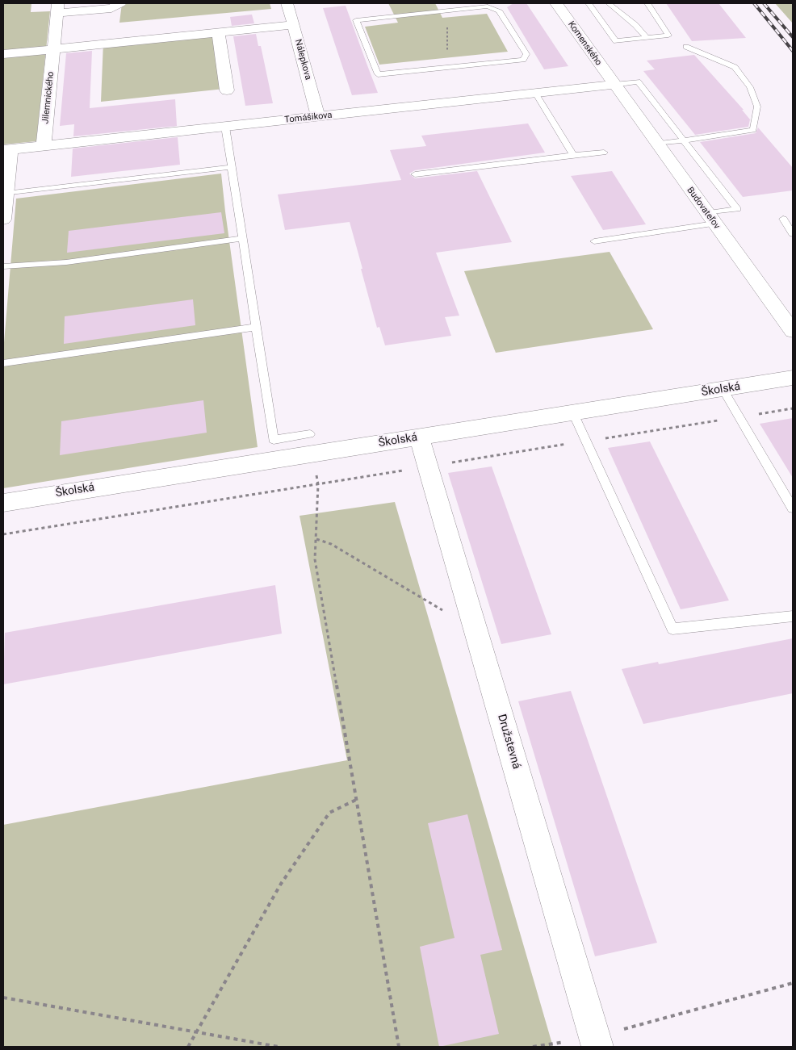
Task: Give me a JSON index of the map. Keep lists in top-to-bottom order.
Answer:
{
  "streets": {
    "street": [
      "Komenského",
      "Nálepkova",
      "Jilemnického",
      "Tomášikova",
      "Budovateľov",
      "Školská",
      "Družstevná"
    ]
  },
  "crossings": [
    ["Komenského", "Tomášikova"],
    ["Komenského", "Budovateľov"],
    ["Nálepkova", "Tomášikova"],
    ["Jilemnického", "Tomášikova"],
    ["Tomášikova", "Budovateľov"],
    ["Školská", "Družstevná"]
  ]
}
